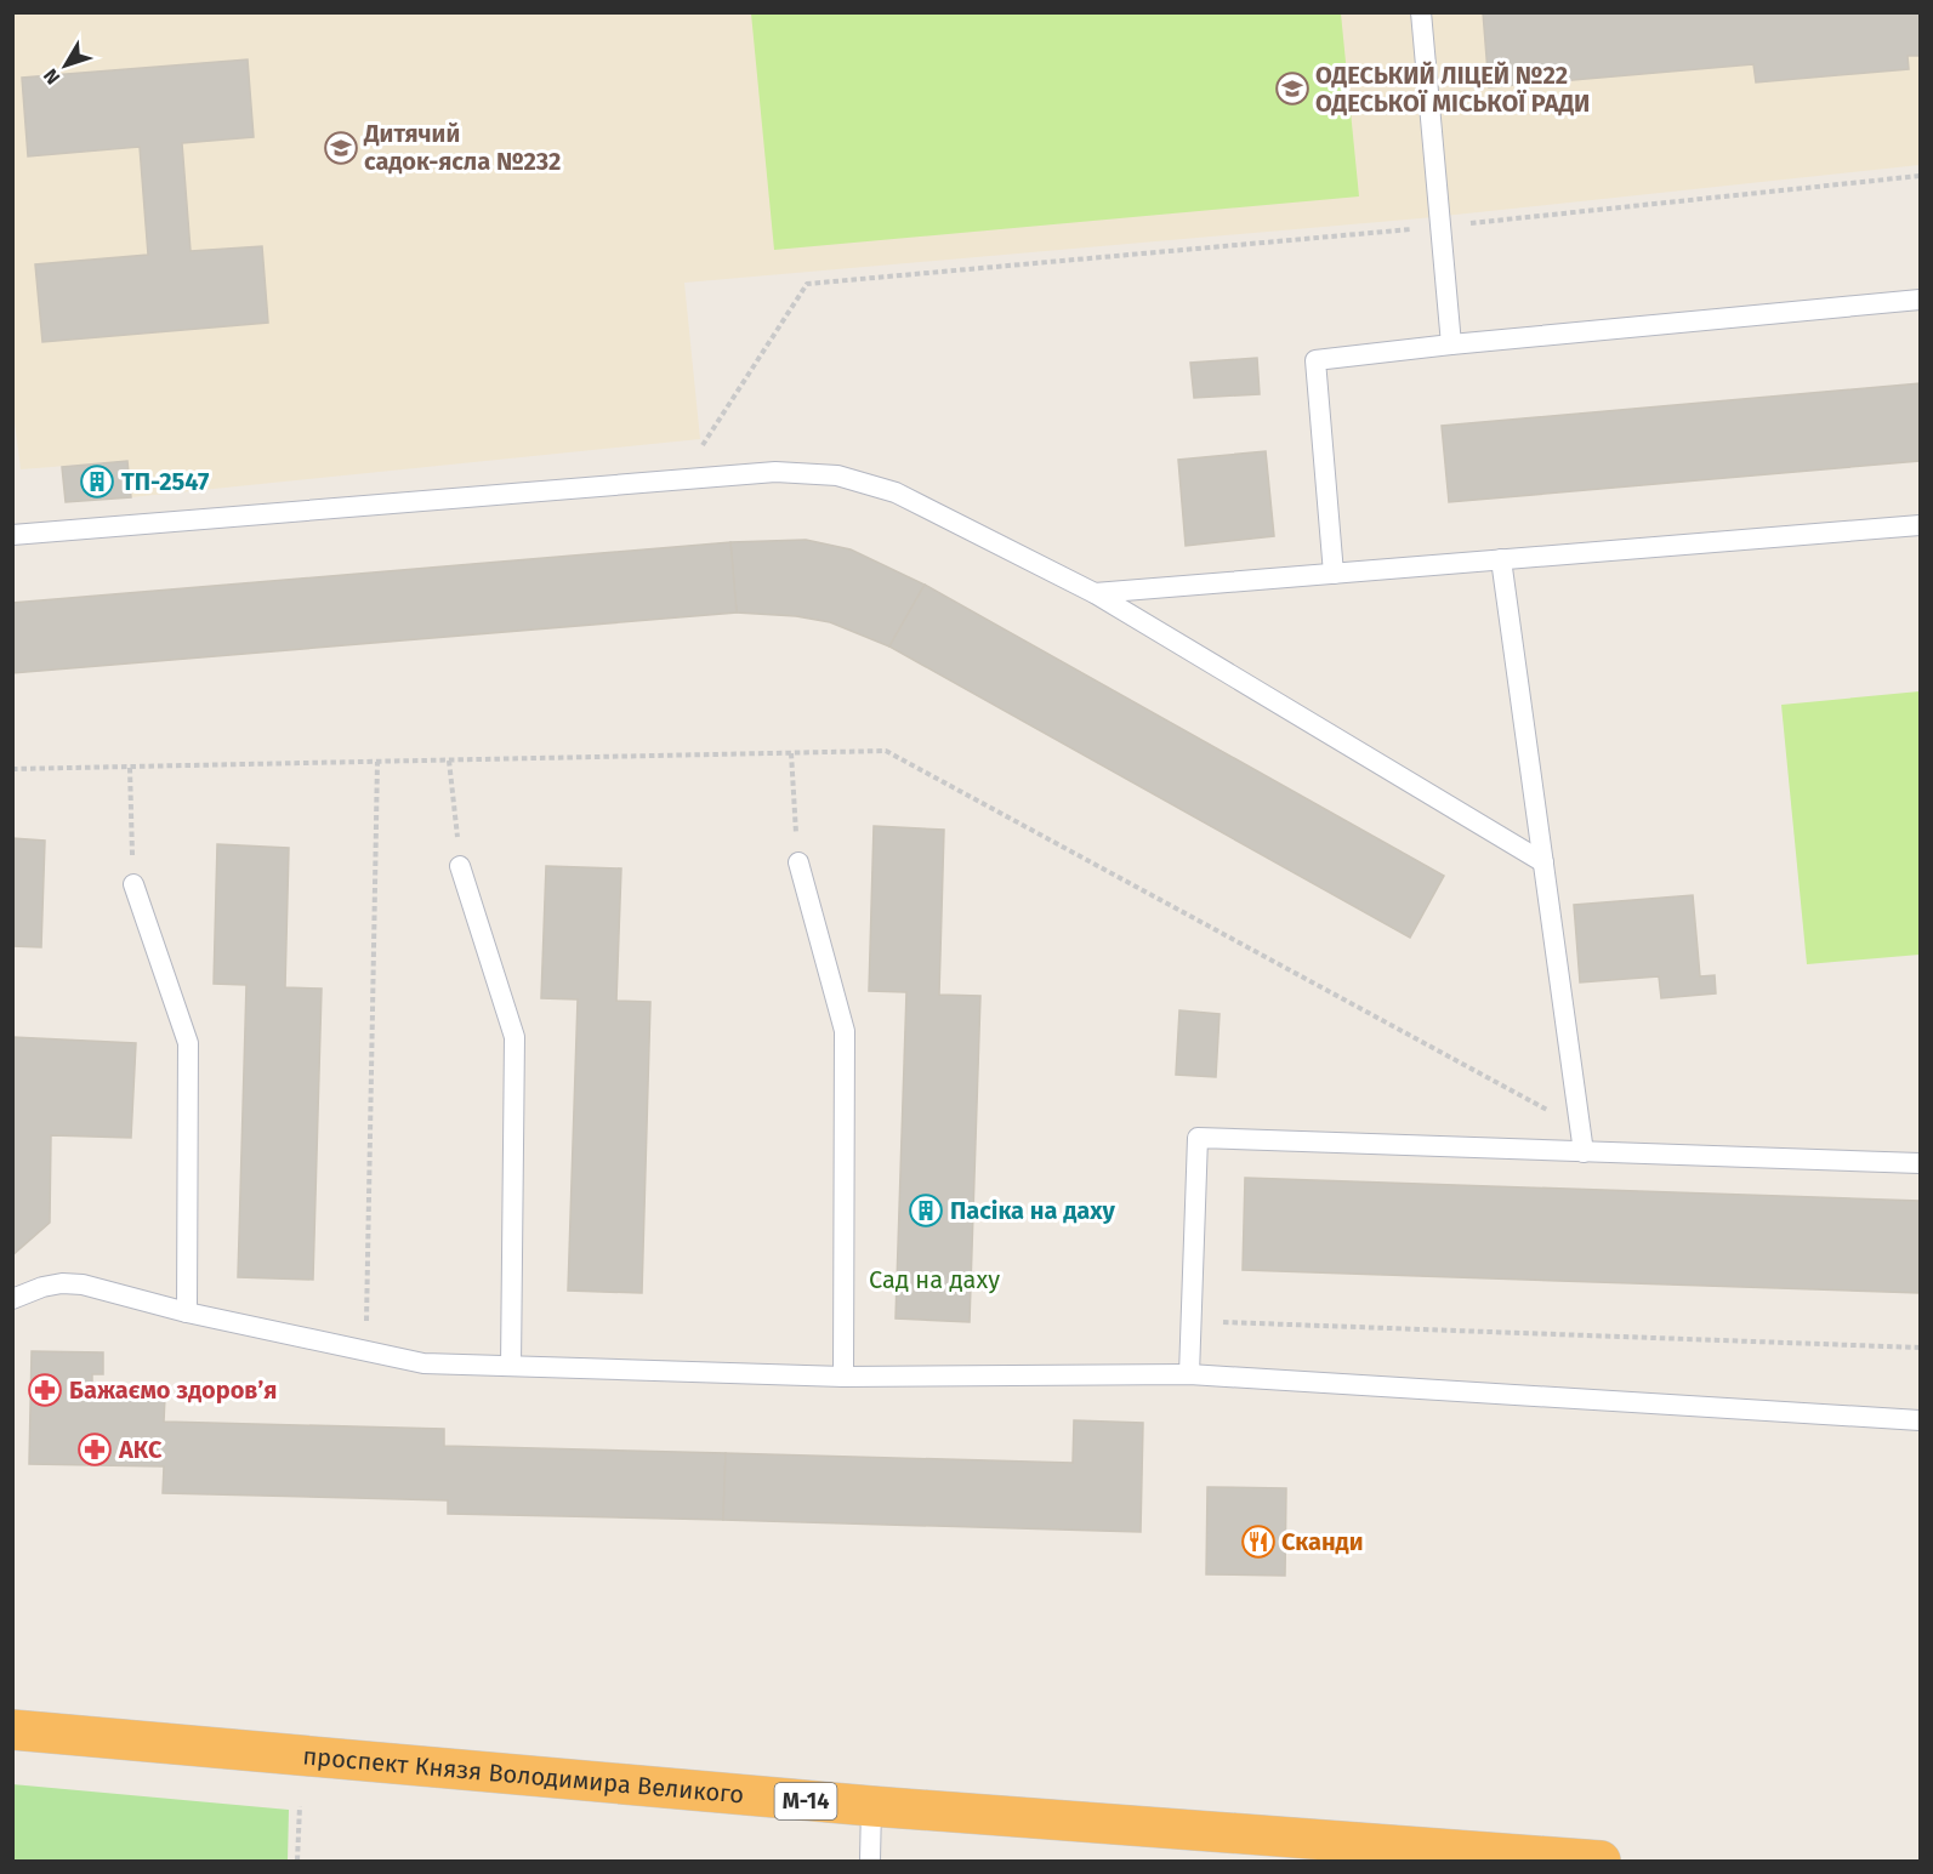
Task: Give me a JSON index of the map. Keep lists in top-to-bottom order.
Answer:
{
  "streets": {
    "highway": ["проспект Князя Володимира Великого", "М-14"]
  },
  "parks": ["Сад на даху"],
  "places": {
    "school or university": ["ОДЕСЬКИЙ ЛІЦЕЙ №22 ОДЕСЬКОЇ МІСЬКОЇ РАДИ", "Дитячий садок-ясла №232"],
    "building": ["ТП-2547", "Пасіка на даху"],
    "pharmacy": ["Бажаємо здоровʼя", "АКС"],
    "restaurant": ["Сканди"]
  },
  "north": "bottom left"
}
